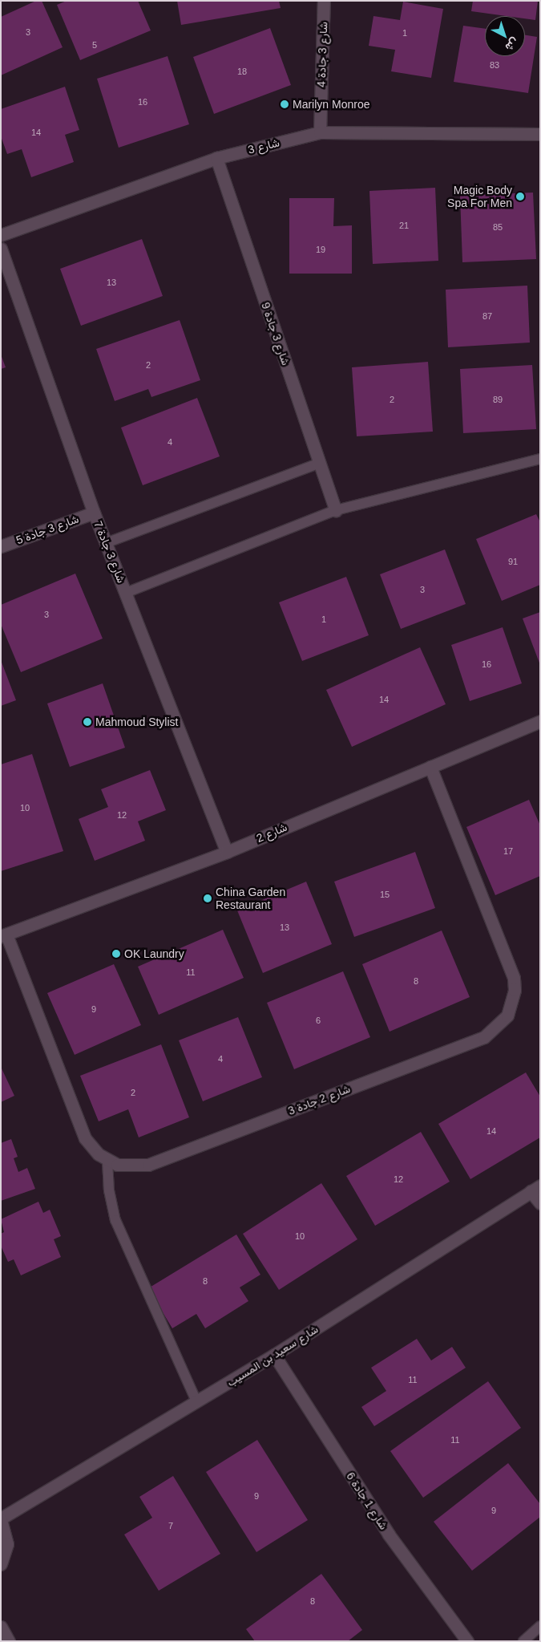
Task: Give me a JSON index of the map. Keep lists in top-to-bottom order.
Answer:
{
  "streets": {
    "street": [
      "شارع 3 جادة 4",
      "شارع 3",
      "شارع 3 جادة 9",
      "شارع 3 جادة 5",
      "شارع 3 جادة 7",
      "شارع 2",
      "شارع 2 جادة 3",
      "شارع سعيد بن المسيب",
      "شارع 1 جادة 6"
    ]
  },
  "crossings": [
    ["شارع 3 جادة 4", "شارع 3"],
    ["شارع 3", "شارع 3 جادة 9"],
    ["شارع 3 جادة 5", "شارع 3 جادة 7"],
    ["شارع 3 جادة 7", "شارع 2"],
    ["شارع 2", "شارع 2 جادة 3"],
    ["شارع سعيد بن المسيب", "شارع 1 جادة 6"]
  ],
  "places": [
    "Marilyn Monroe",
    "Magic Body Spa For Men",
    "Mahmoud Stylist",
    "China Garden Restaurant",
    "OK Laundry"
  ],
  "house_numbers": [
    "3",
    "1",
    "5",
    "83",
    "18",
    "16",
    "14",
    "21",
    "85",
    "19",
    "13",
    "87",
    "2",
    "2",
    "89",
    "4",
    "91",
    "3",
    "3",
    "1",
    "16",
    "14",
    "10",
    "12",
    "17",
    "15",
    "13",
    "11",
    "8",
    "9",
    "6",
    "4",
    "2",
    "14",
    "12",
    "10",
    "8",
    "11",
    "11",
    "9",
    "9",
    "7",
    "8"
  ],
  "north": "bottom right"
}
